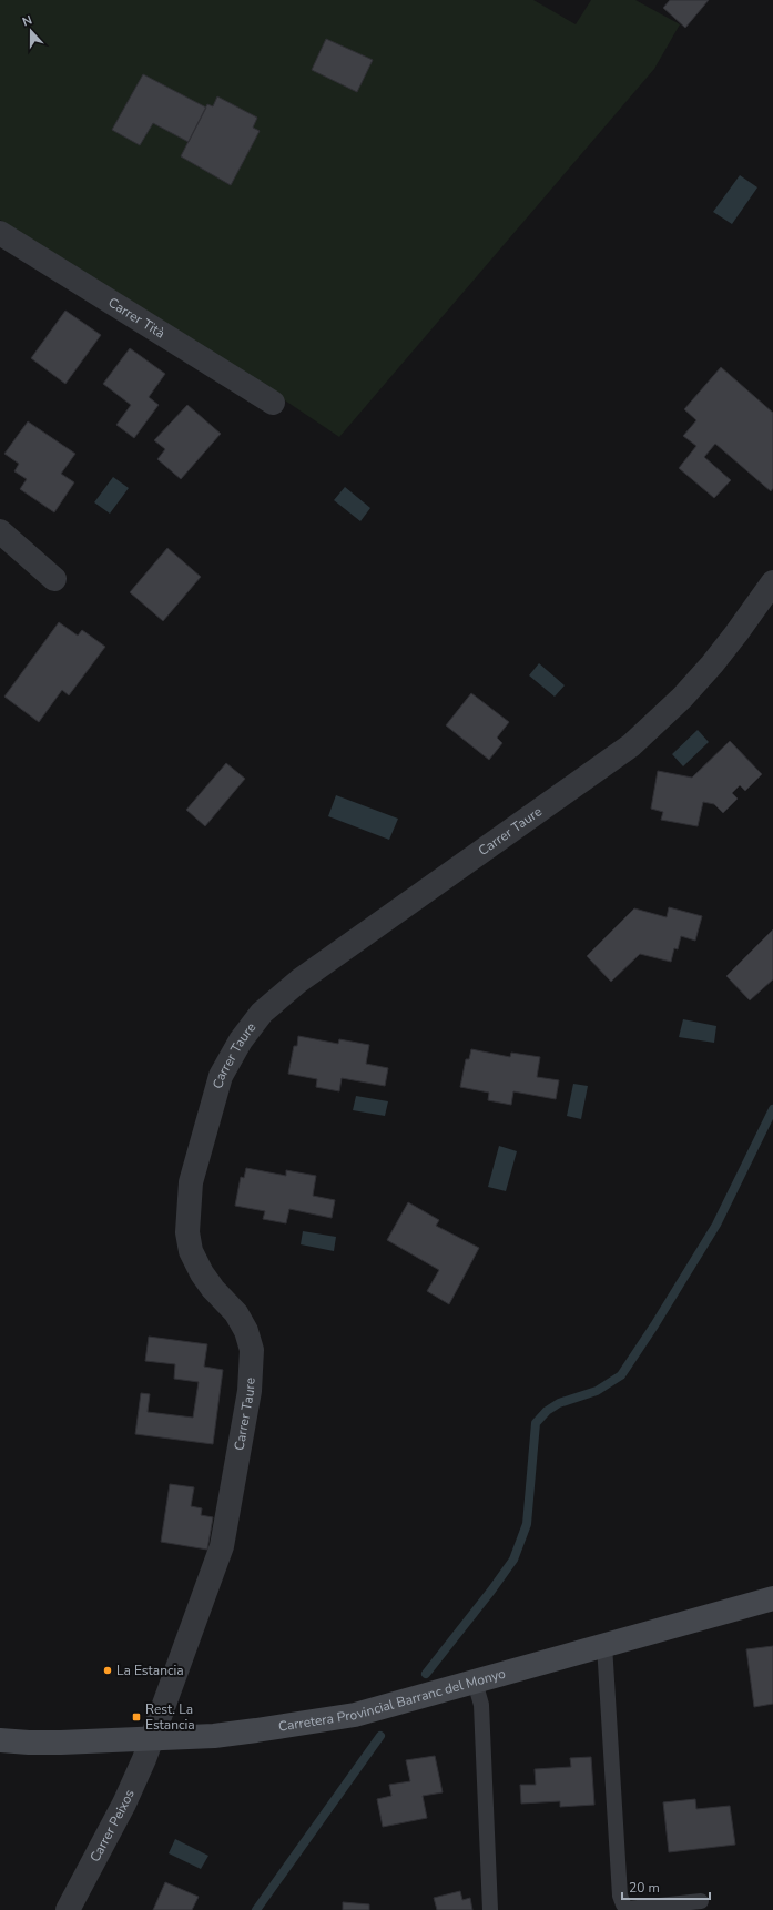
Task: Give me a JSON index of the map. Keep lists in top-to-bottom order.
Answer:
{
  "streets": {
    "street": [
      "Carrer Tità",
      "Carrer Taure",
      "Carretera Provincial Barranc del Monyo",
      "Carrer Peixos"
    ]
  },
  "crossings": [
    ["Carrer Taure", "Carretera Provincial Barranc del Monyo"],
    ["Carrer Taure", "Carrer Peixos"],
    ["Carretera Provincial Barranc del Monyo", "Carrer Peixos"]
  ],
  "places": {
    "other": ["La Estancia"],
    "transit": ["Rest. La Estancia"]
  },
  "scale_bar": "20 m",
  "north": "top"
}
